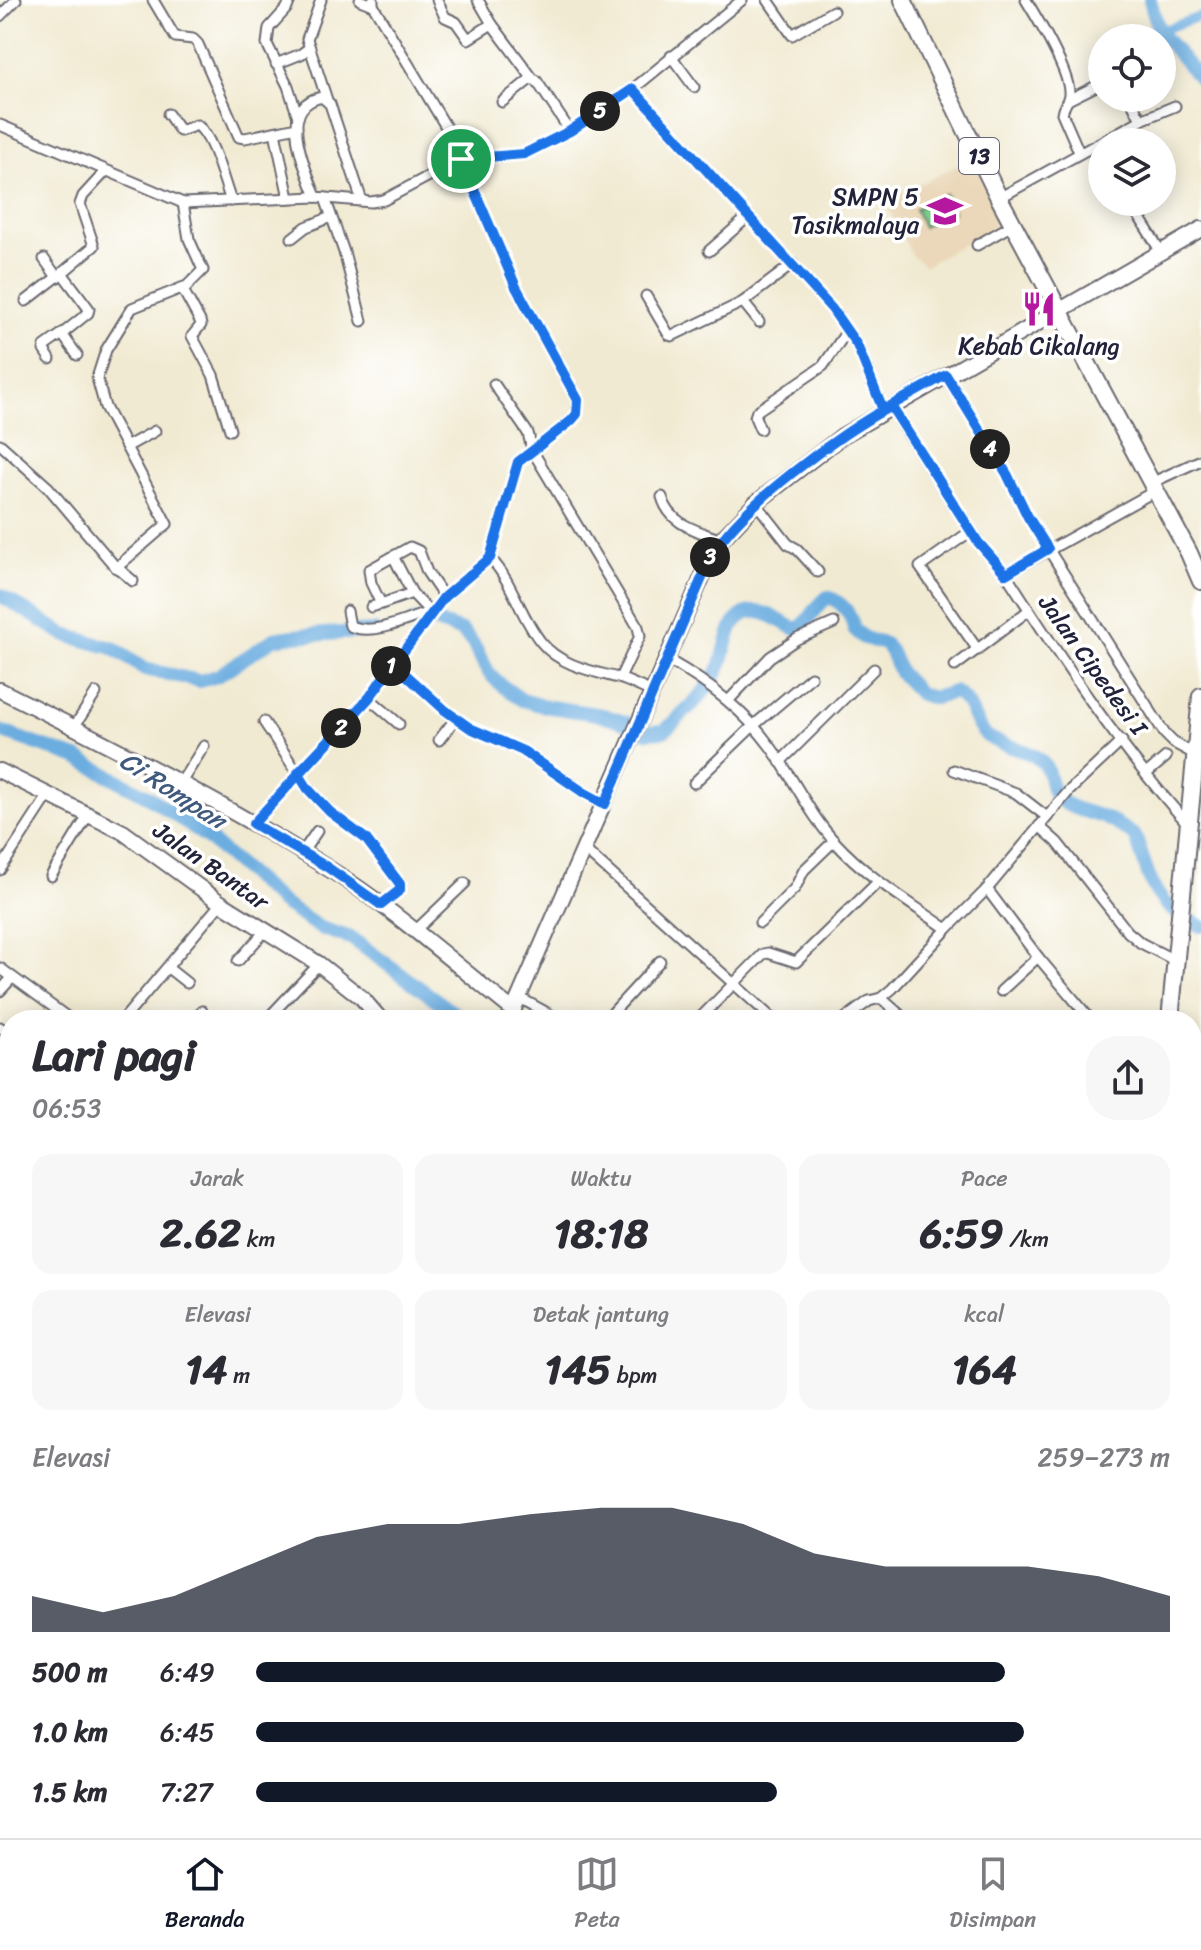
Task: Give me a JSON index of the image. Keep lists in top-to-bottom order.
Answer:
{
  "streets": {
    "highway": ["13"],
    "street": ["Jalan Cipedesi I", "Jalan Bantar"]
  },
  "water": ["Ci Rompan"],
  "places": {
    "school or university": ["SMPN 5 Tasikmalaya"],
    "restaurant": ["Kebab Cikalang"]
  },
  "page": {
    "pins": [
      "5",
      "4",
      "3",
      "1",
      "2"
    ],
    "heading": ["Lari pagi", "06:53"],
    "stats": [
      ["Jarak", "2.62 km"],
      ["Waktu", "18:18"],
      ["Pace", "6:59 /km"],
      ["Elevasi", "14 m"],
      ["Detak jantung", "145 bpm"],
      ["kcal", "164"]
    ],
    "chart": ["Elevasi", "259–273 m"],
    "list": [
      {
        "name": "500 m",
        "note": "6:49"
      },
      {
        "name": "1.0 km",
        "note": "6:45"
      },
      {
        "name": "1.5 km",
        "note": "7:27"
      }
    ],
    "tabs": ["Beranda", "Peta", "Disimpan"]
  }
}
